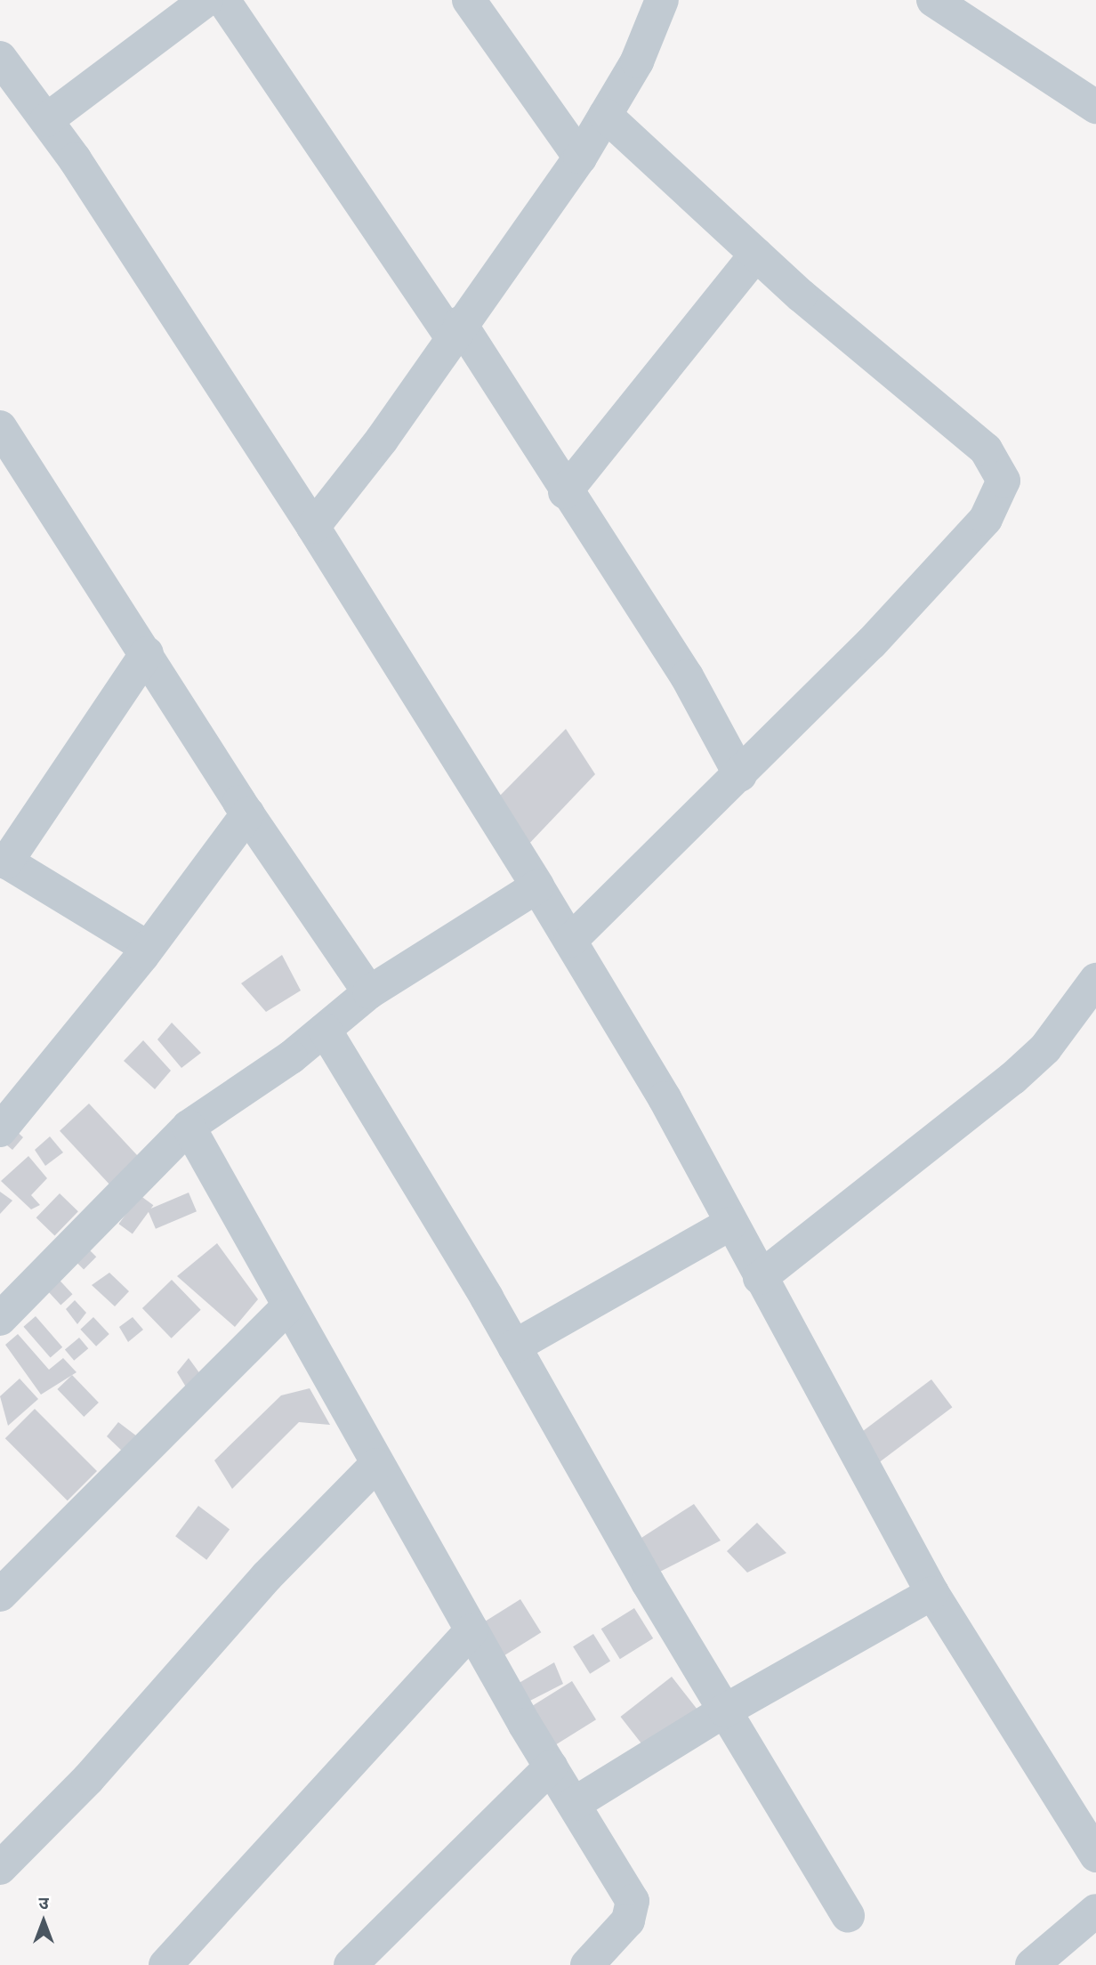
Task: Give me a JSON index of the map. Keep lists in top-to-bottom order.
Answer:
{
  "north": "top"
}
